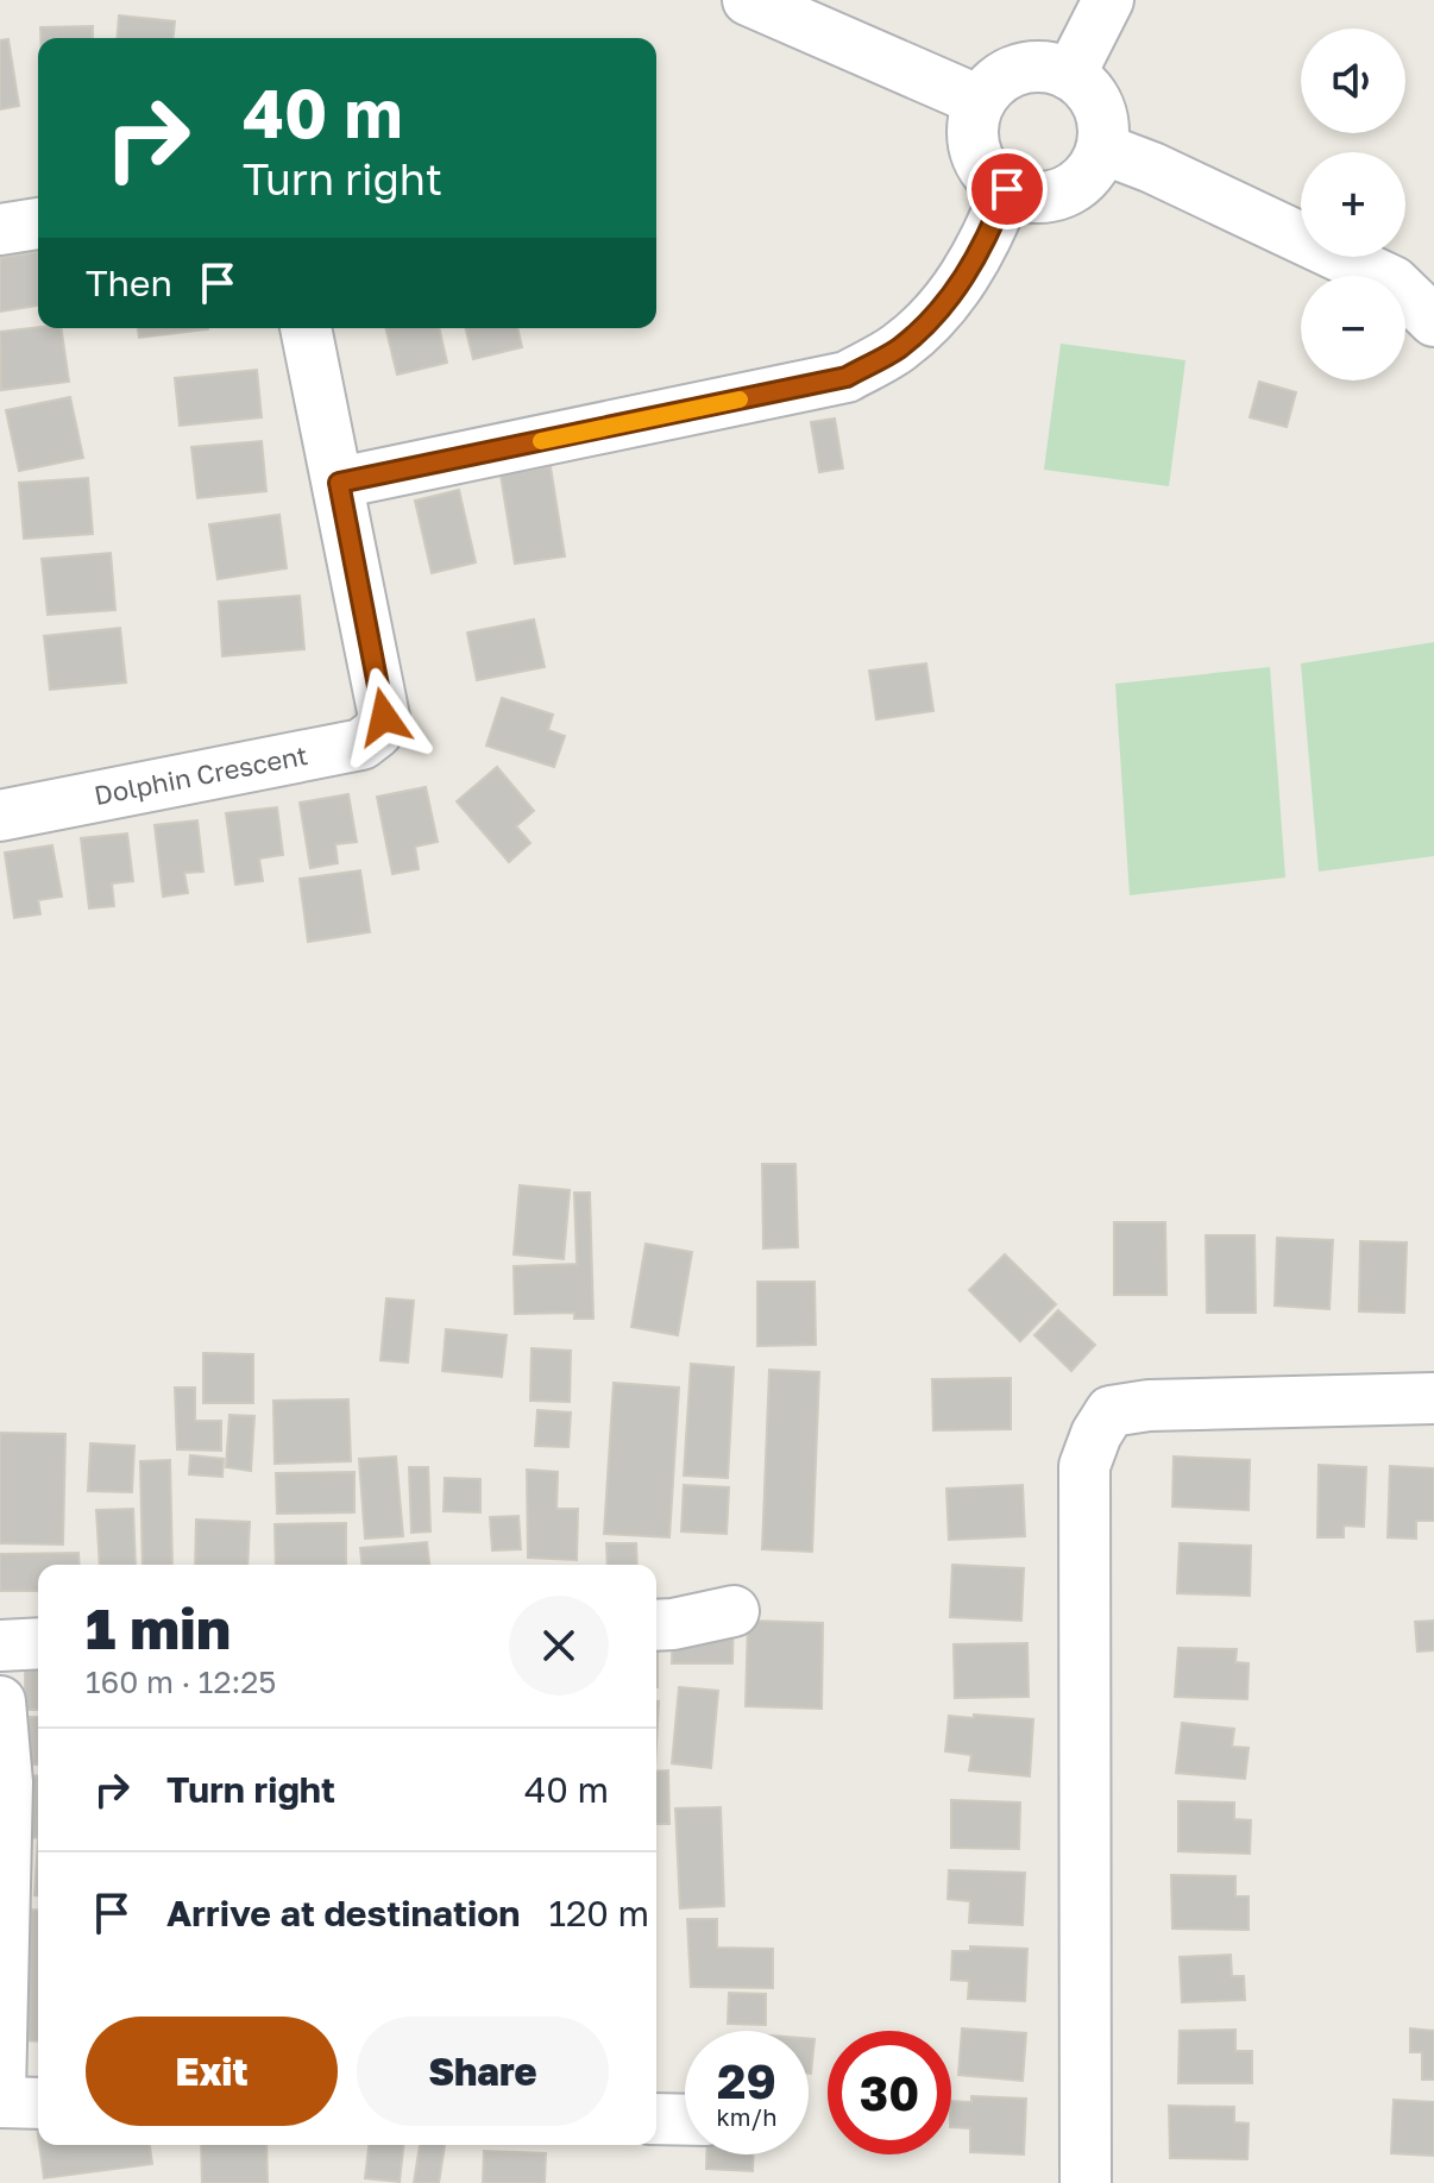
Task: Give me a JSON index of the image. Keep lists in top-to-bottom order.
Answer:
{
  "streets": {
    "street": ["Dolphin Crescent"]
  },
  "page": {
    "map_buttons": ["+", "−"],
    "turn": ["40 m", "Turn right"],
    "then": "Then",
    "heading": ["1 min", "160 m · 12:25"],
    "list": [
      {
        "name": "Turn right",
        "value": "40 m"
      },
      {
        "name": "Arrive at destination",
        "value": "120 m"
      }
    ],
    "buttons": ["Exit", "Share"],
    "speed": "29 km/h",
    "limit": "30"
  }
}
